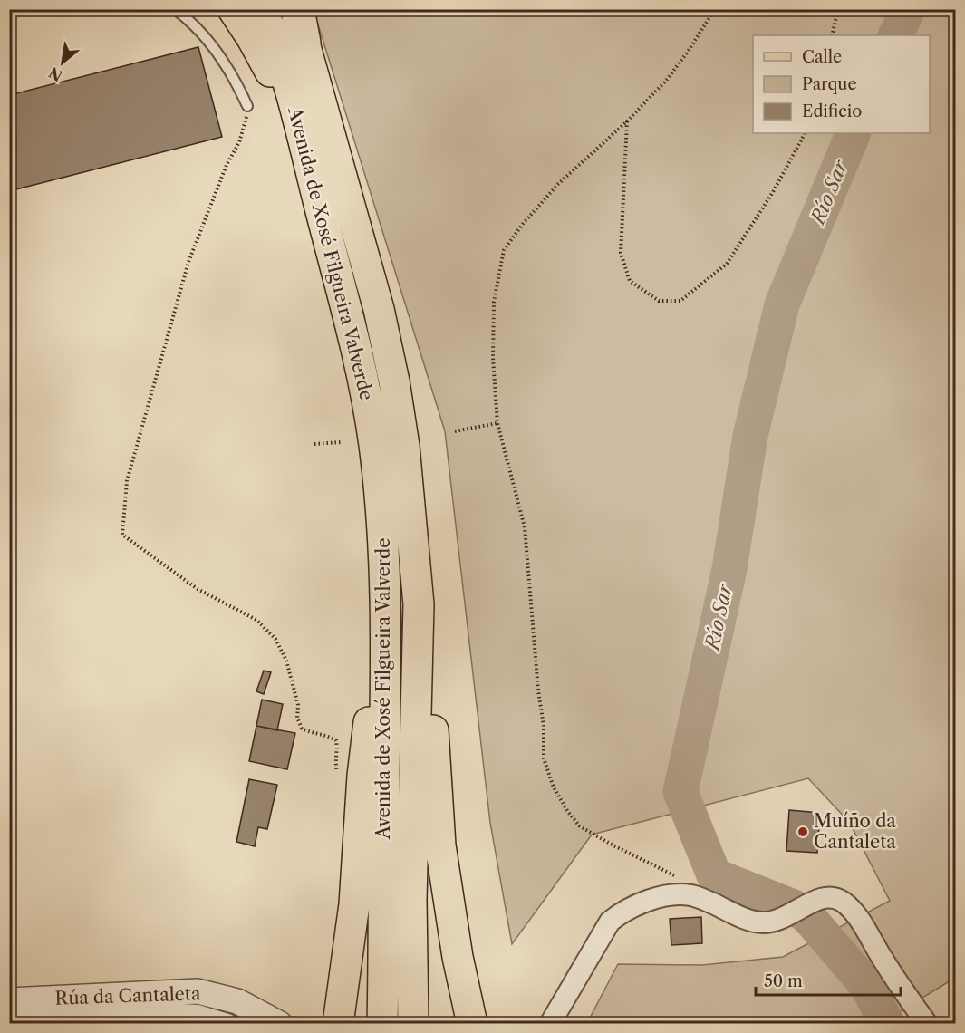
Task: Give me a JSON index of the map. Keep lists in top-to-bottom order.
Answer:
{
  "streets": {
    "main road": ["Avenida de Xosé Filgueira Valverde"],
    "street": ["Rúa da Cantaleta"]
  },
  "water": ["Río Sar"],
  "places": ["Muíño da Cantaleta"],
  "legend": ["Calle", "Parque", "Edificio"],
  "scale_bar": "50 m",
  "north": "bottom left"
}
